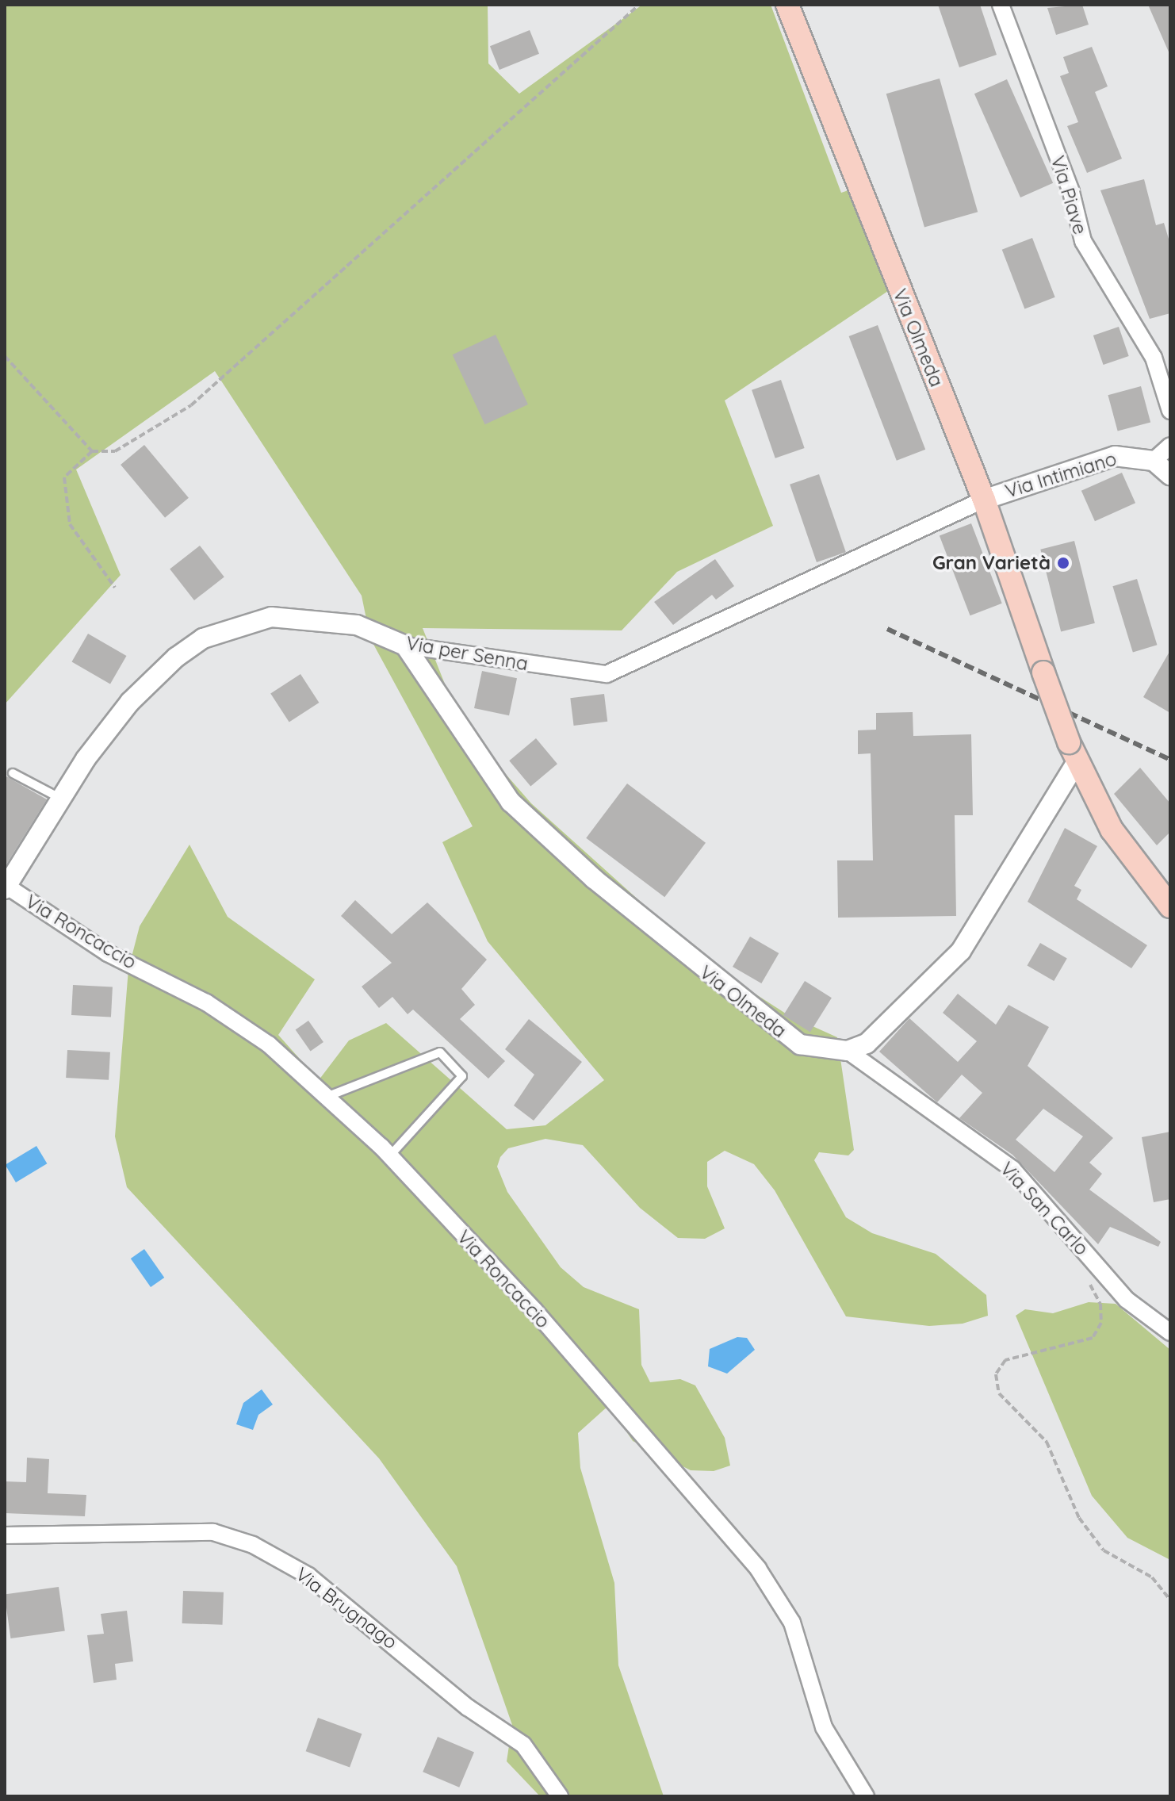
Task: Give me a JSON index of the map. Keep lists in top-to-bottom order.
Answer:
{
  "streets": {
    "main road": ["Via Olmeda"],
    "street": [
      "Via Piave",
      "Via Intimiano",
      "Via per Senna",
      "Via Roncaccio",
      "Via San Carlo",
      "Via Brugnago"
    ]
  },
  "crossings": [
    ["Via Olmeda", "Via Intimiano"],
    ["Via Olmeda", "Via per Senna"],
    ["Via Olmeda", "Via San Carlo"],
    ["Via Intimiano", "Via per Senna"],
    ["Via per Senna", "Via Roncaccio"]
  ],
  "places": ["Gran Varietà"]
}
